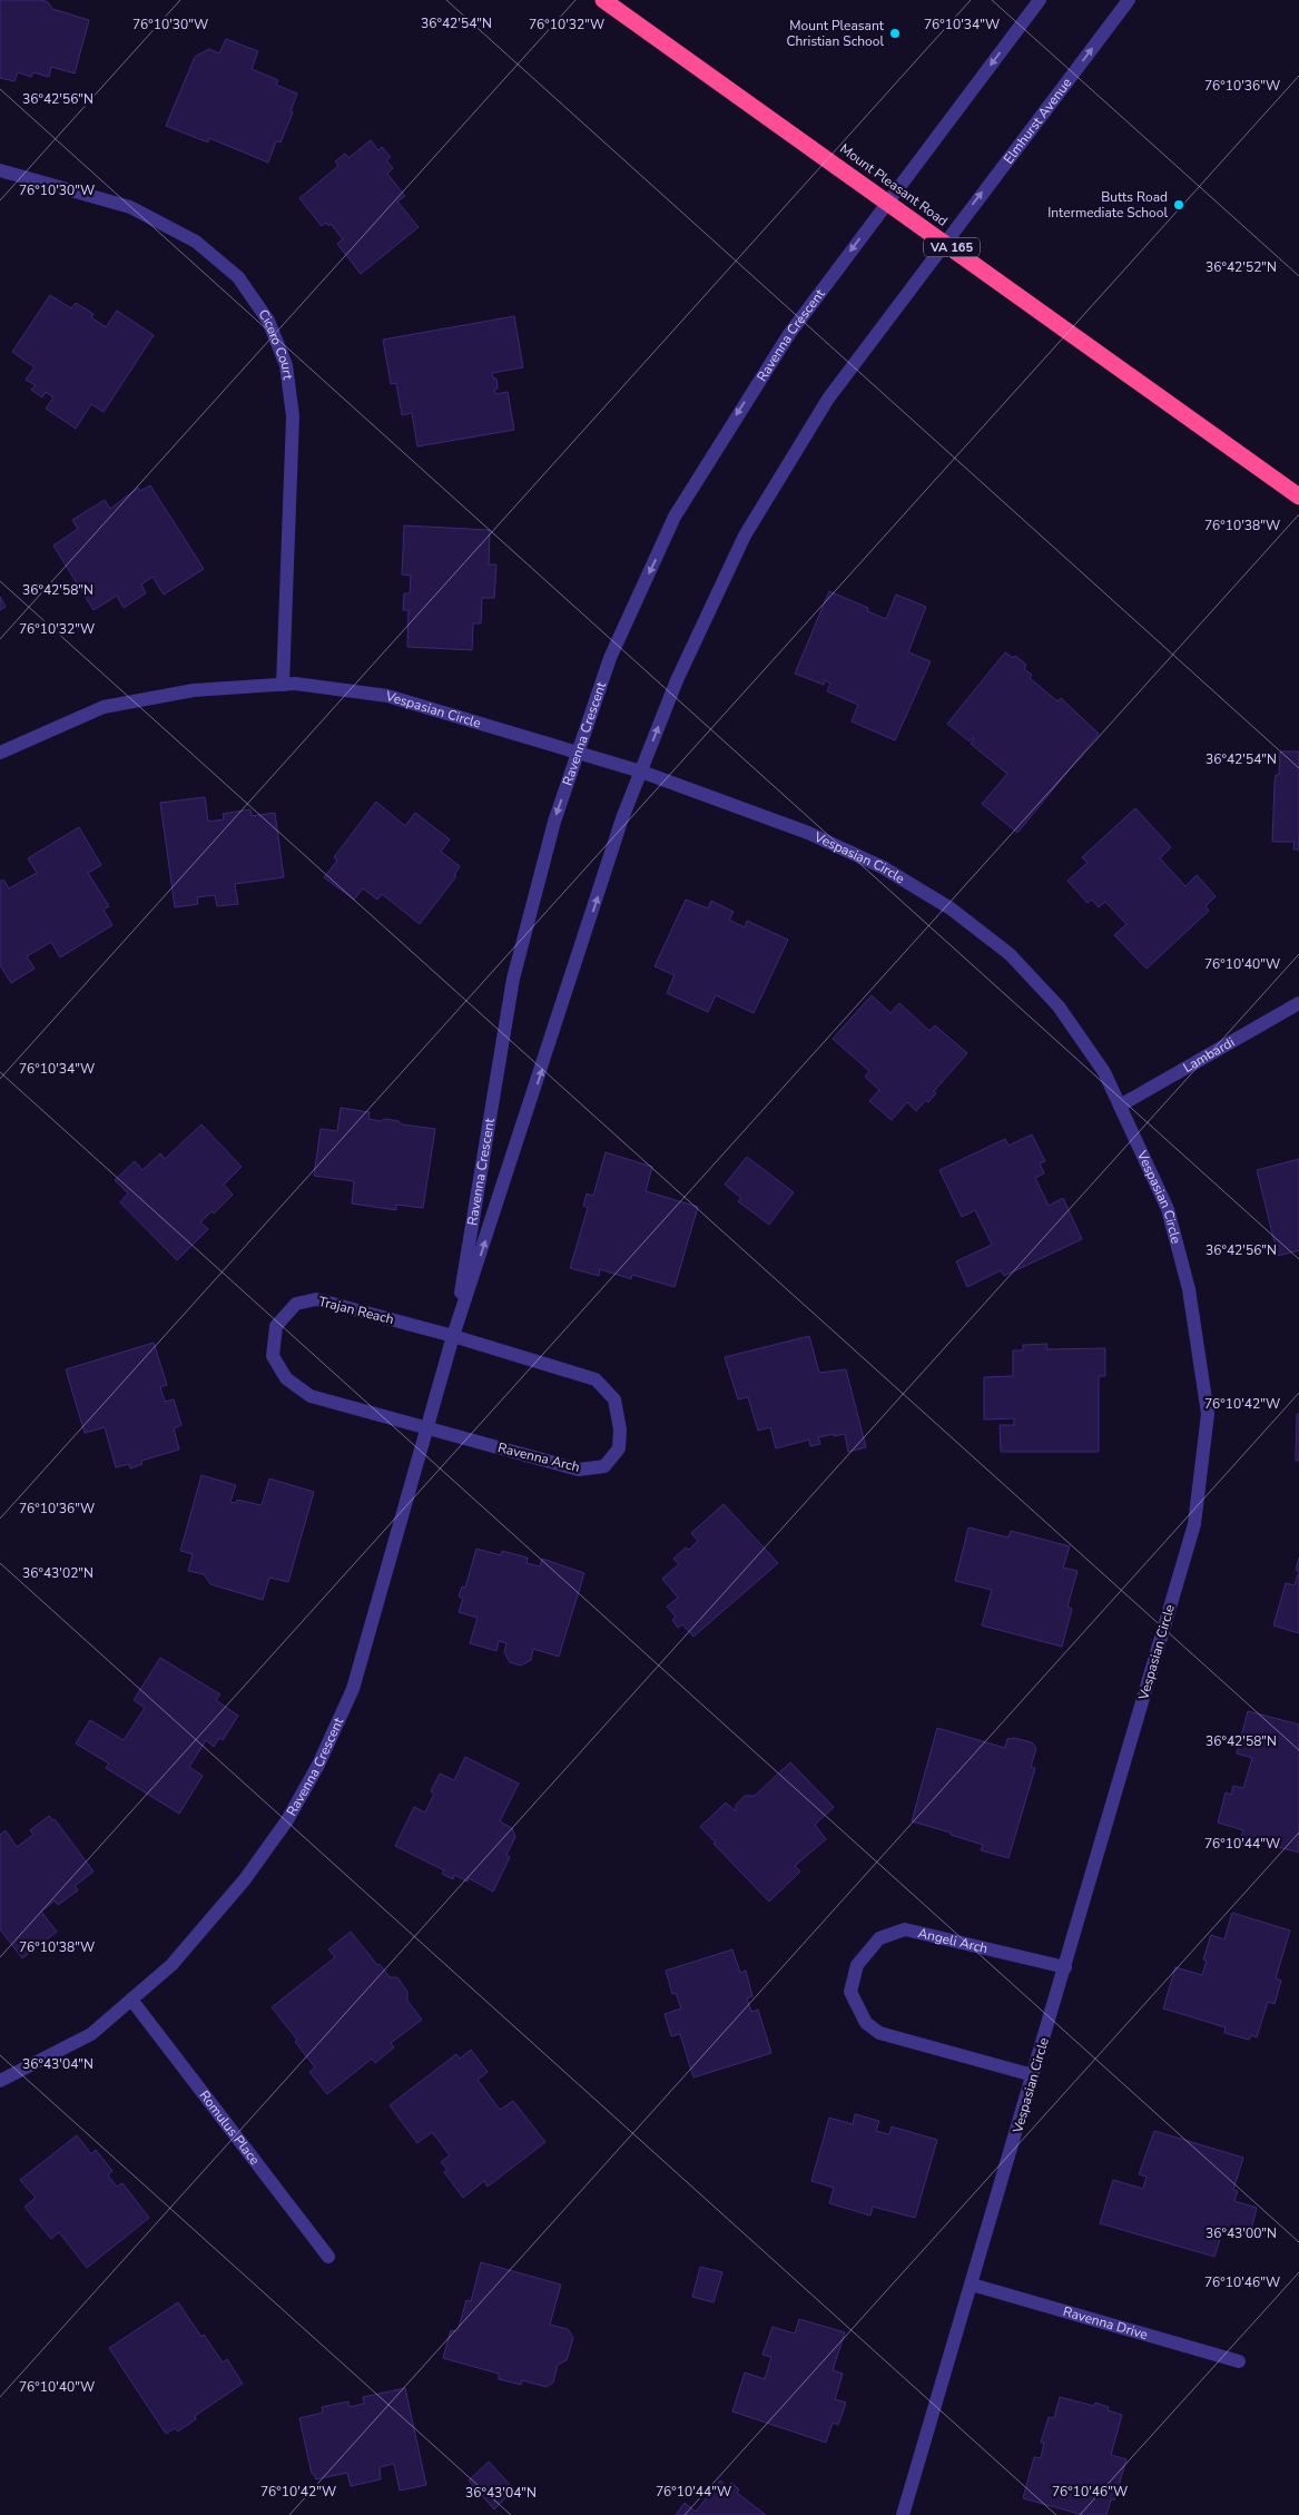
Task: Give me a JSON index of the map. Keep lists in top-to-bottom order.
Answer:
{
  "streets": {
    "highway": ["Mount Pleasant Road", "VA 165"],
    "street": [
      "Elmhurst Avenue",
      "Ravenna Crescent",
      "Cicero Court",
      "Vespasian Circle",
      "Lambardi",
      "Trajan Reach",
      "Ravenna Arch",
      "Angeli Arch",
      "Romulus Place",
      "Ravenna Drive"
    ]
  },
  "crossings": [
    ["Elmhurst Avenue", "Mount Pleasant Road"],
    ["Elmhurst Avenue", "Ravenna Crescent"],
    ["Mount Pleasant Road", "Ravenna Crescent"],
    ["Ravenna Crescent", "Vespasian Circle"],
    ["Ravenna Crescent", "Trajan Reach"],
    ["Ravenna Crescent", "Ravenna Arch"],
    ["Ravenna Crescent", "Romulus Place"],
    ["Cicero Court", "Vespasian Circle"],
    ["Vespasian Circle", "Lambardi"],
    ["Vespasian Circle", "Angeli Arch"],
    ["Vespasian Circle", "Ravenna Drive"],
    ["Trajan Reach", "Ravenna Arch"]
  ],
  "places": ["Mount Pleasant Christian School", "Butts Road Intermediate School"],
  "coordinates": [
    "36°42'54\"N",
    "76°10'30\"W",
    "76°10'32\"W",
    "76°10'34\"W",
    "76°10'36\"W",
    "36°42'56\"N",
    "36°42'52\"N",
    "76°10'38\"W",
    "36°42'58\"N",
    "76°10'40\"W",
    "76°10'42\"W",
    "36°43'02\"N",
    "76°10'44\"W",
    "36°43'04\"N",
    "36°43'00\"N",
    "76°10'46\"W"
  ]
}
